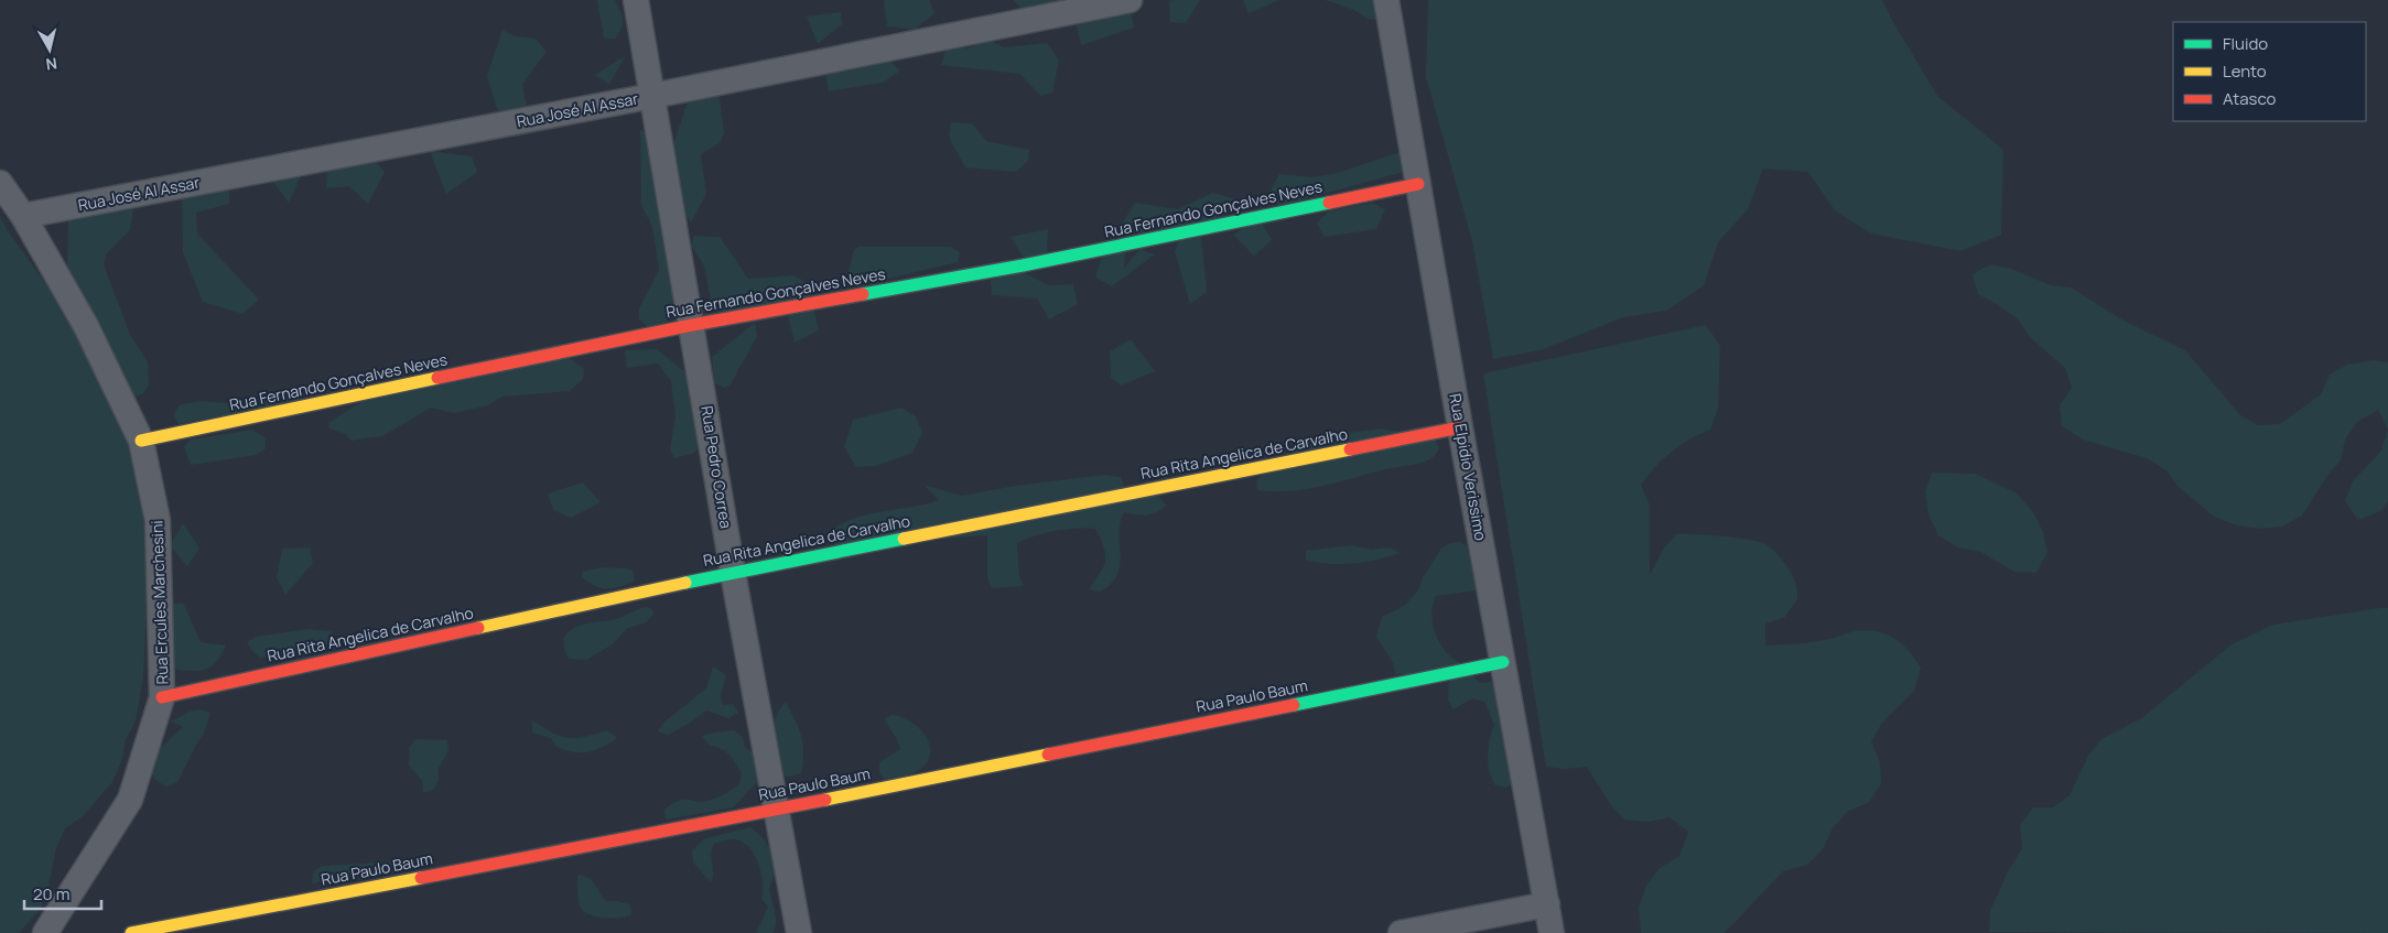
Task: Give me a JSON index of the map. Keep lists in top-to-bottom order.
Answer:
{
  "streets": {
    "street": [
      "Rua José Al Assar",
      "Rua Fernando Gonçalves Neves",
      "Rua Rita Angelica de Carvalho",
      "Rua Pedro Correa",
      "Rua Elpidio Verissimo",
      "Rua Ercules Marchesini",
      "Rua Paulo Baum"
    ]
  },
  "crossings": [
    ["Rua José Al Assar", "Rua Pedro Correa"],
    ["Rua José Al Assar", "Rua Ercules Marchesini"],
    ["Rua Fernando Gonçalves Neves", "Rua Pedro Correa"],
    ["Rua Fernando Gonçalves Neves", "Rua Elpidio Verissimo"],
    ["Rua Fernando Gonçalves Neves", "Rua Ercules Marchesini"],
    ["Rua Rita Angelica de Carvalho", "Rua Pedro Correa"],
    ["Rua Rita Angelica de Carvalho", "Rua Elpidio Verissimo"],
    ["Rua Rita Angelica de Carvalho", "Rua Ercules Marchesini"],
    ["Rua Pedro Correa", "Rua Paulo Baum"],
    ["Rua Elpidio Verissimo", "Rua Paulo Baum"]
  ],
  "legend": ["Fluido", "Lento", "Atasco"],
  "scale_bar": "20 m",
  "north": "bottom"
}
